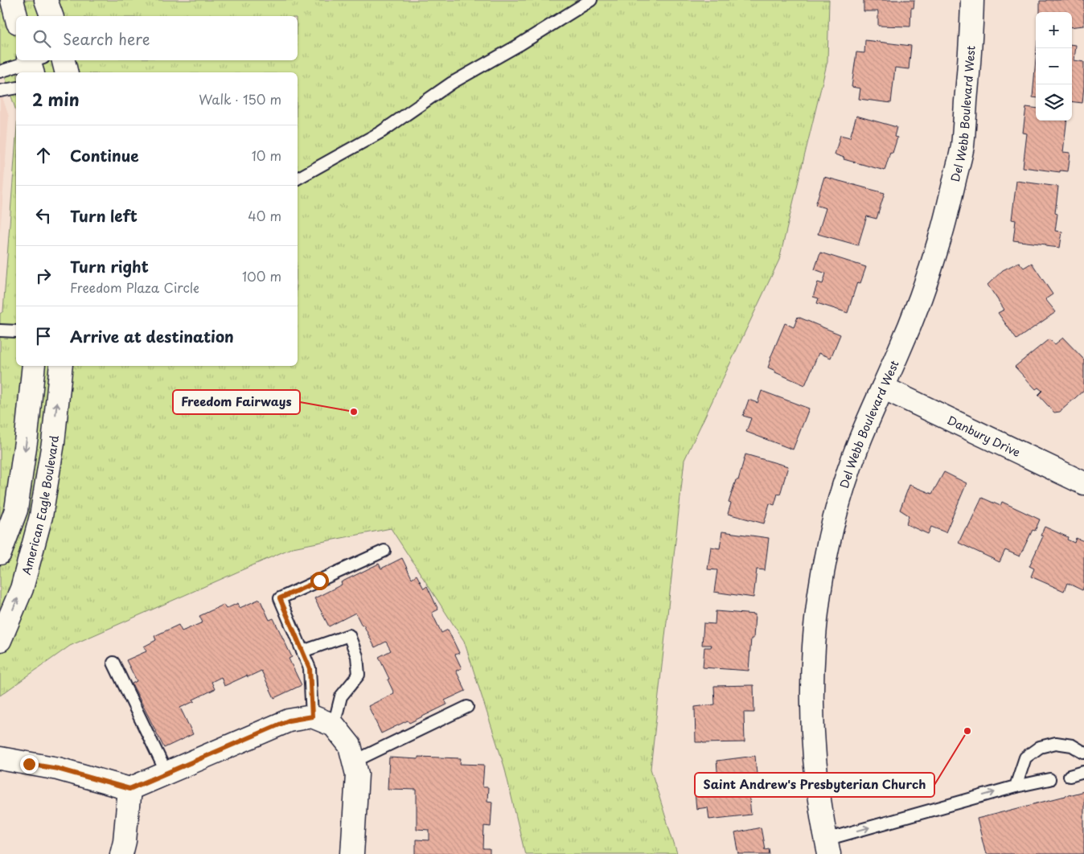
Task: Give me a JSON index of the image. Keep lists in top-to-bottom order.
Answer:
{
  "streets": {
    "street": ["Del Webb Boulevard West", "Danbury Drive", "American Eagle Boulevard"]
  },
  "crossings": [
    ["Del Webb Boulevard West", "Danbury Drive"]
  ],
  "places": ["Freedom Fairways", "Saint Andrew's Presbyterian Church"],
  "page": {
    "map_buttons": ["+", "−"],
    "search": "Search here",
    "heading": ["2 min", "Walk · 150 m"],
    "list": [
      ["Continue", "10 m"],
      ["Turn left", "40 m"],
      ["Turn right", "Freedom Plaza Circle", "100 m"],
      "Arrive at destination"
    ]
  }
}
